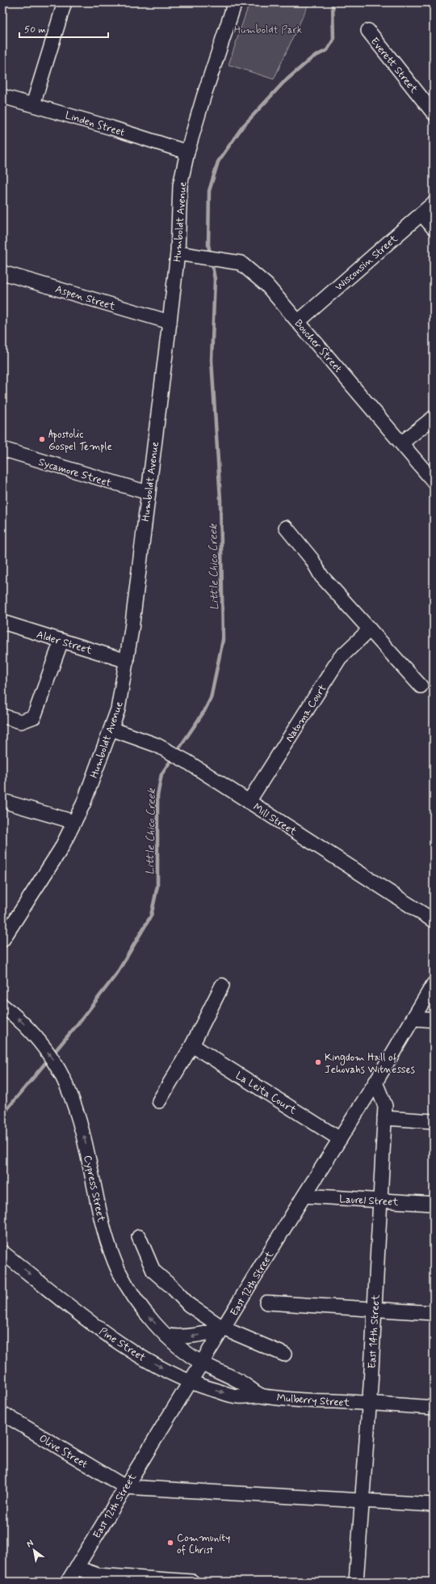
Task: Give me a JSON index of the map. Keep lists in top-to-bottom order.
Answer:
{
  "streets": {
    "street": [
      "Everett Street",
      "Linden Street",
      "Humboldt Avenue",
      "Wisconsin Street",
      "Aspen Street",
      "Boucher Street",
      "Sycamore Street",
      "Alder Street",
      "Natoma Court",
      "Mill Street",
      "La Leita Court",
      "Cypress Street",
      "Laurel Street",
      "East 12th Street",
      "East 14th Street",
      "Pine Street",
      "Mulberry Street",
      "Olive Street"
    ]
  },
  "crossings": [
    ["Linden Street", "Humboldt Avenue"],
    ["Humboldt Avenue", "Aspen Street"],
    ["Humboldt Avenue", "Boucher Street"],
    ["Humboldt Avenue", "Sycamore Street"],
    ["Humboldt Avenue", "Alder Street"],
    ["Humboldt Avenue", "Mill Street"],
    ["Wisconsin Street", "Boucher Street"],
    ["Natoma Court", "Mill Street"],
    ["La Leita Court", "East 12th Street"],
    ["Cypress Street", "East 12th Street"],
    ["Cypress Street", "Mulberry Street"],
    ["Laurel Street", "East 12th Street"],
    ["Laurel Street", "East 14th Street"],
    ["East 12th Street", "East 14th Street"],
    ["East 12th Street", "Pine Street"],
    ["East 12th Street", "Mulberry Street"],
    ["East 12th Street", "Olive Street"],
    ["East 14th Street", "Mulberry Street"],
    ["Pine Street", "Mulberry Street"]
  ],
  "one_way": ["Cypress Street"],
  "water": ["Little Chico Creek"],
  "parks": ["Humboldt Park"],
  "places": ["Apostolic Gospel Temple", "Kingdom Hall of Jehovahs Witnesses", "Community of Christ"],
  "scale_bar": "50 m",
  "north": "top left"
}
